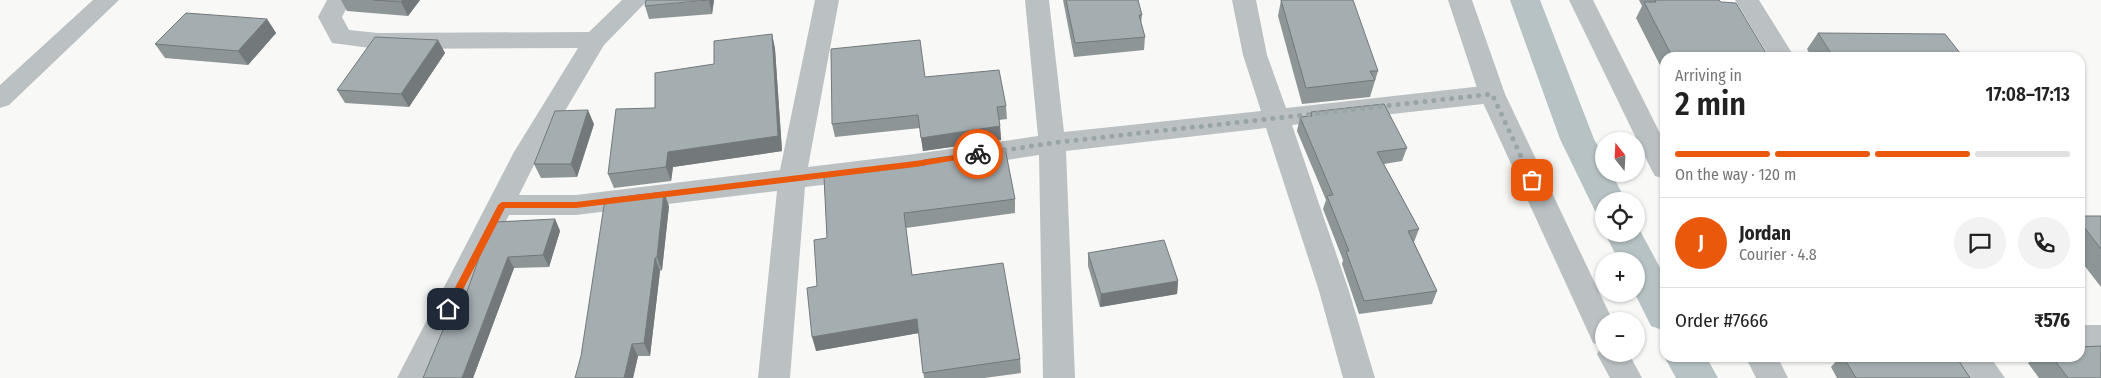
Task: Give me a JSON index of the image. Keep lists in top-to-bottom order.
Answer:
{
  "north": "top",
  "page": {
    "heading": ["2 min", "Arriving in", "17:08–17:13"],
    "panel": [
      "Jordan",
      "Courier · 4.8",
      "Order #7666",
      "₹576"
    ],
    "map_buttons": ["+", "−"],
    "bar": "On the way · 120 m",
    "round": "J"
  }
}
